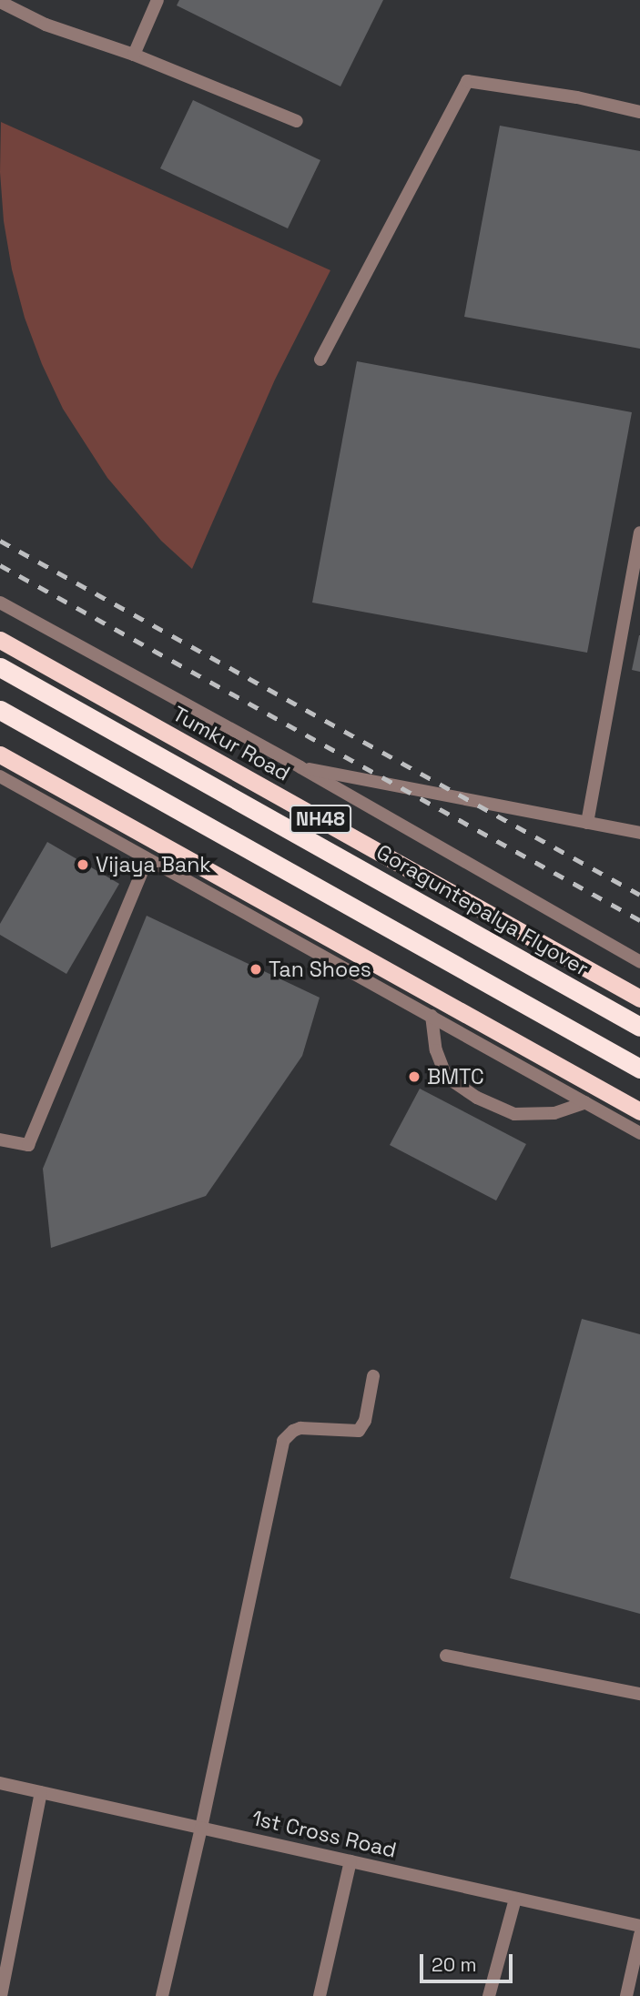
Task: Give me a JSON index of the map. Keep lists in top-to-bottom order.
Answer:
{
  "streets": {
    "highway": ["Tumkur Road", "NH48", "Goraguntepalya Flyover"],
    "street": ["1st Cross Road"]
  },
  "places": ["Vijaya Bank", "Tan Shoes", "BMTC"],
  "scale_bar": "20 m"
}
